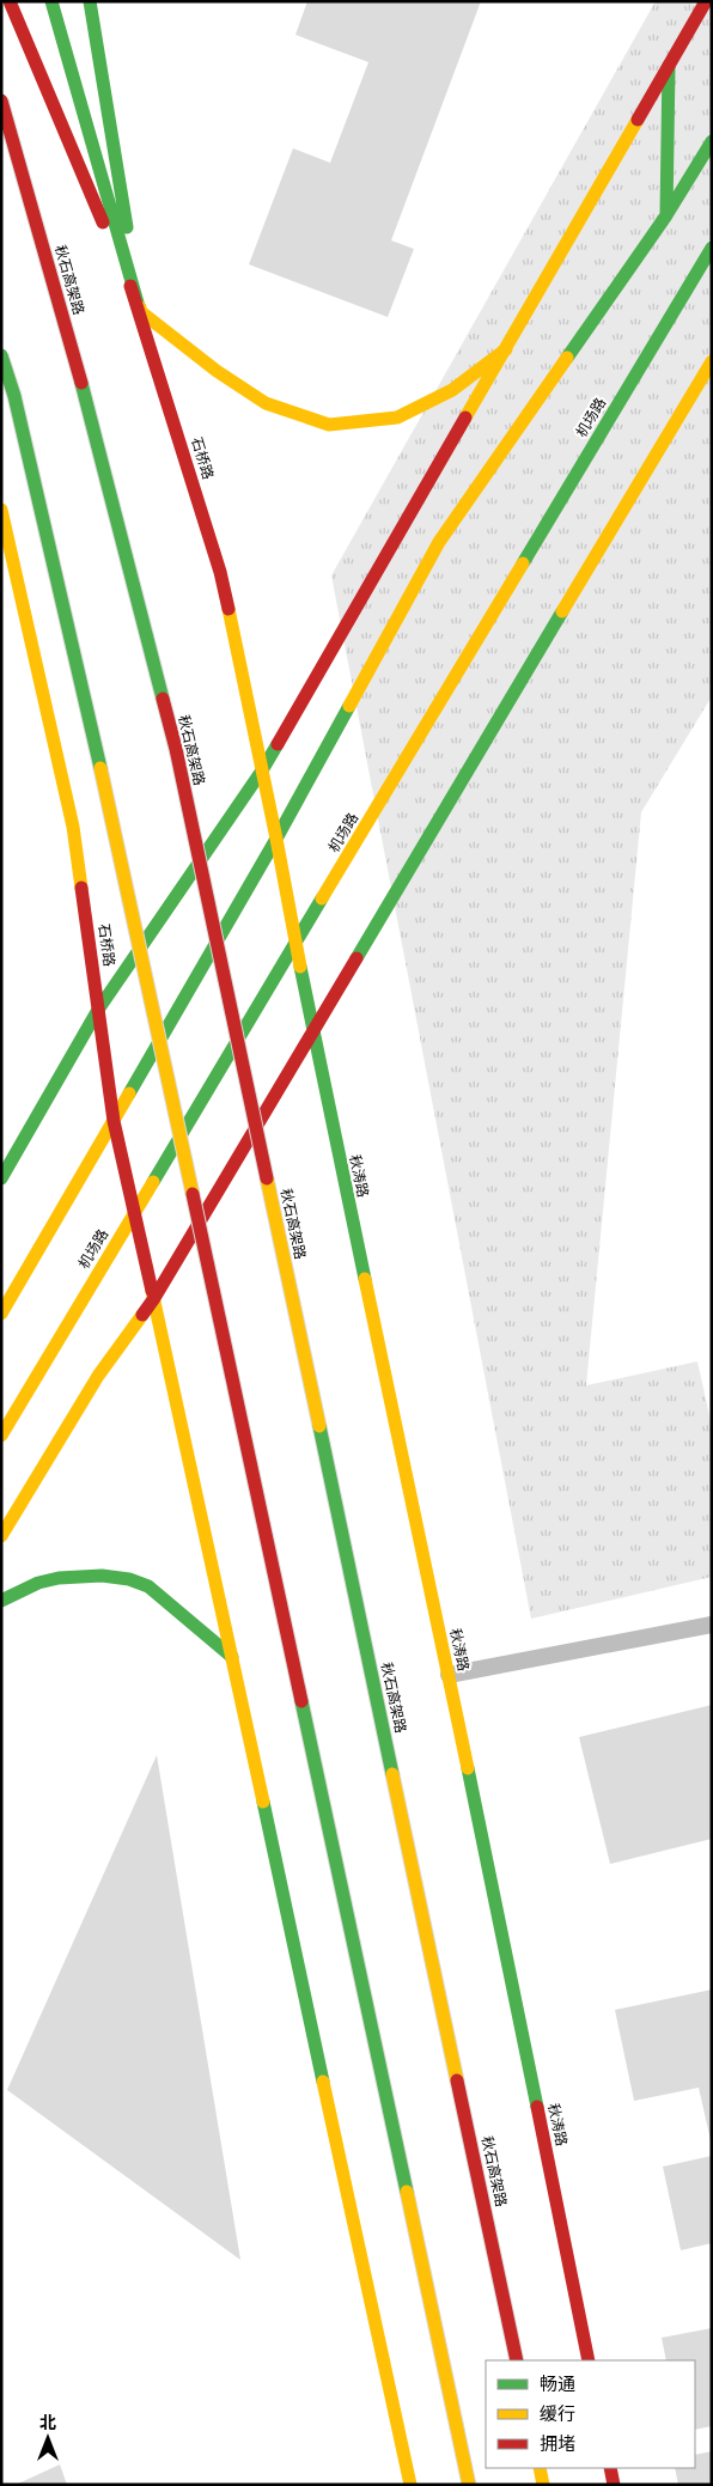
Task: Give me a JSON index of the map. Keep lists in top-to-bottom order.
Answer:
{
  "streets": {
    "main road": [
      "秋石高架路",
      "机场路",
      "石桥路",
      "秋涛路"
    ]
  },
  "crossings": [
    ["机场路", "石桥路"],
    ["机场路", "秋涛路"],
    ["石桥路", "秋涛路"]
  ],
  "legend": ["畅通", "缓行", "拥堵"],
  "north": "top"
}
